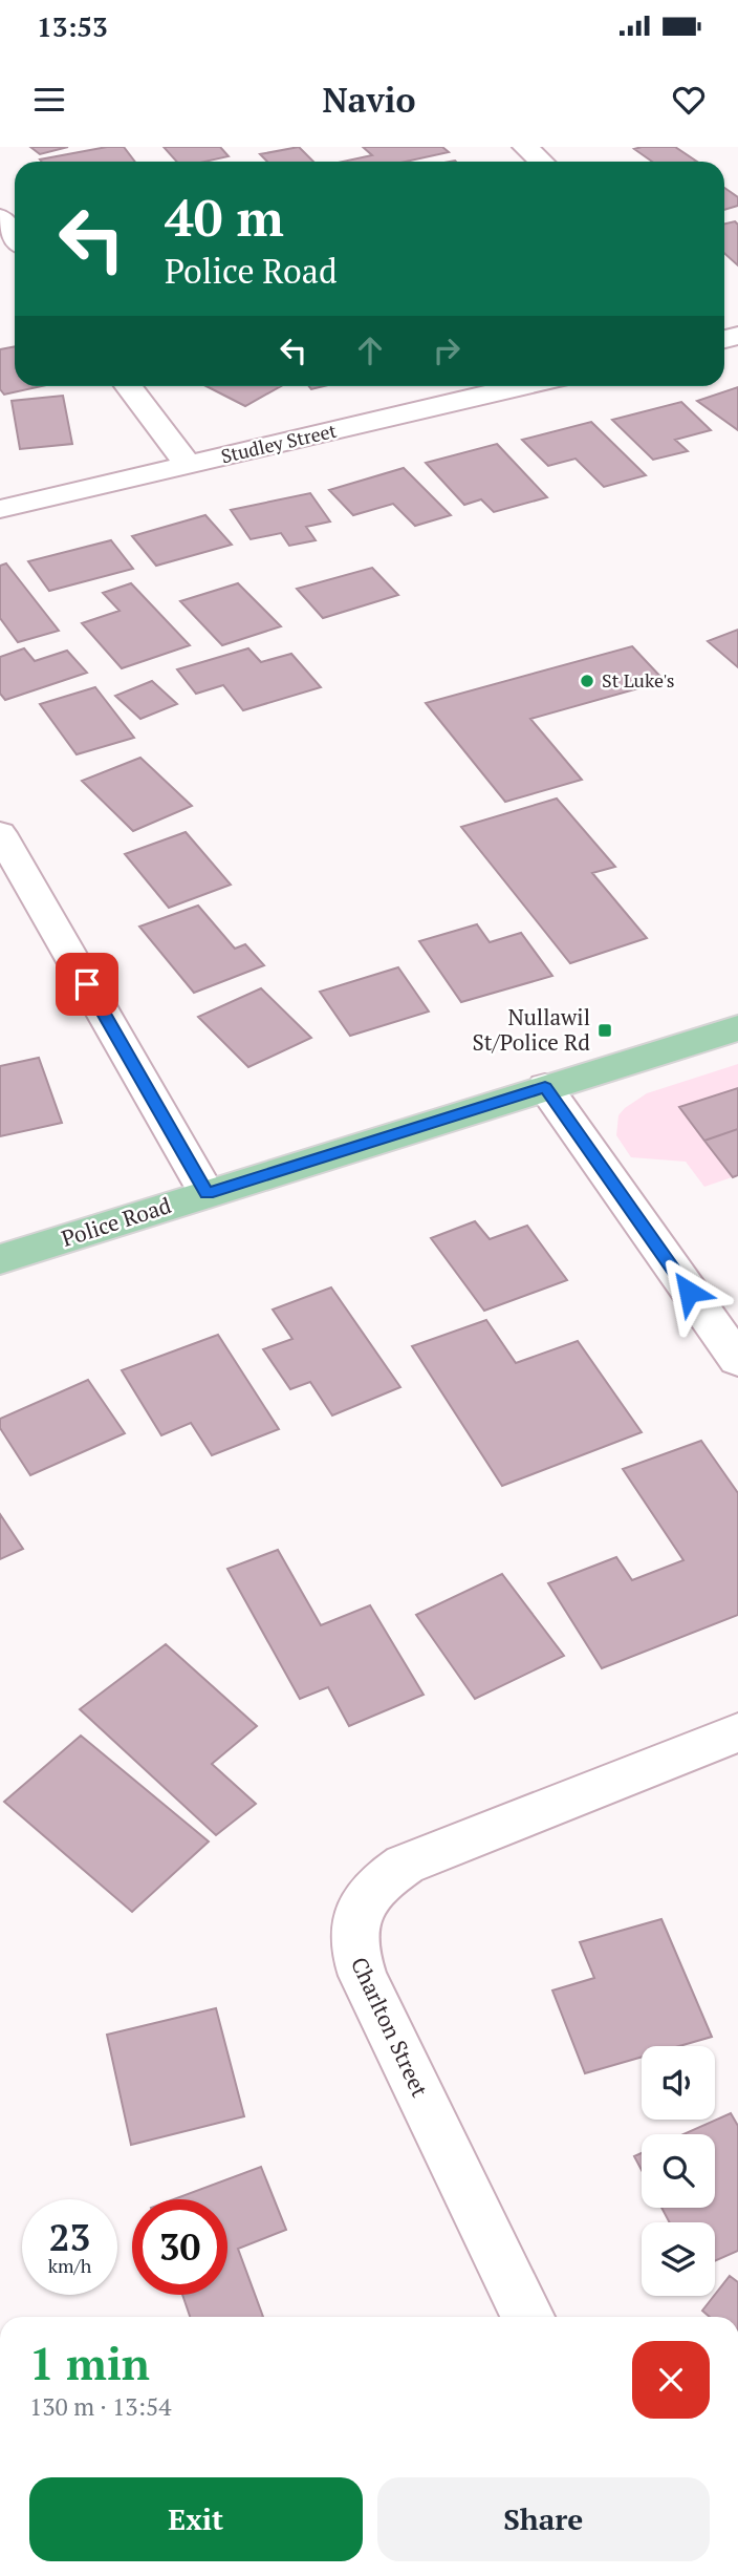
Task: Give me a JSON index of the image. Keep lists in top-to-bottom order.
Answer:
{
  "streets": {
    "main road": ["Police Road"],
    "street": ["Studley Street", "Charlton Street"]
  },
  "places": {
    "other": ["St Luke's"],
    "transit": ["Nullawil St/Police Rd"]
  },
  "page": {
    "status": "13:53",
    "header": "Navio",
    "turn": ["40 m", "Police Road"],
    "speed": "23 km/h",
    "limit": "30",
    "heading": ["1 min", "130 m · 13:54"],
    "buttons": ["Exit", "Share"]
  }
}
